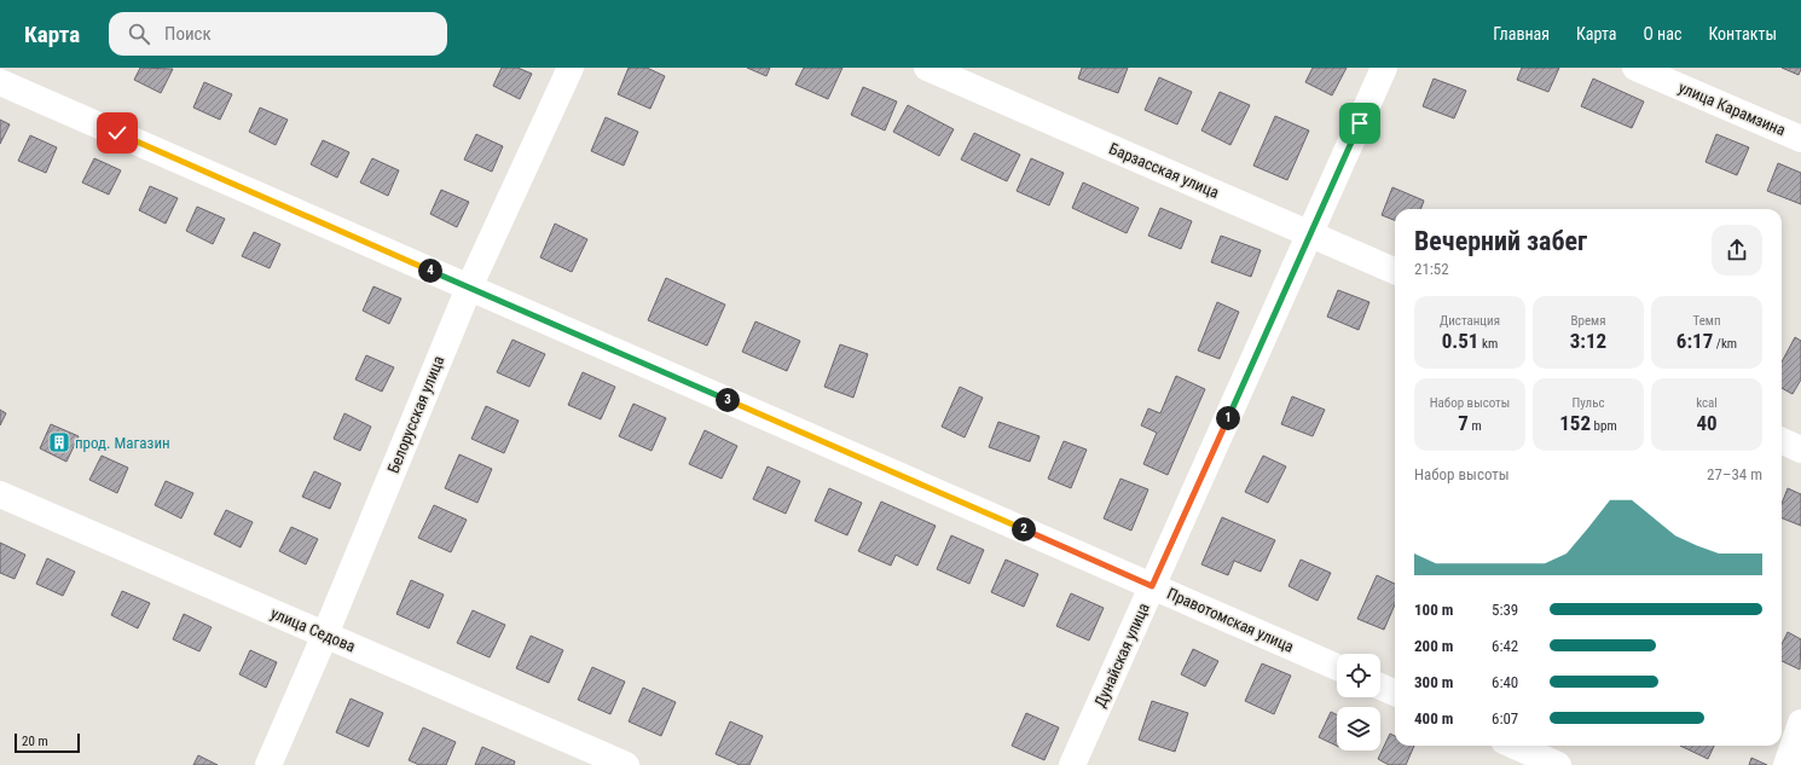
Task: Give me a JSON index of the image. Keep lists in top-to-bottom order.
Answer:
{
  "streets": {
    "street": [
      "улица Карамзина",
      "Барзасская улица",
      "Белорусская улица",
      "Правотомская улица",
      "улица Седова",
      "Дунайская улица"
    ]
  },
  "crossings": [
    ["Барзасская улица", "Дунайская улица"],
    ["Белорусская улица", "Правотомская улица"],
    ["Белорусская улица", "улица Седова"],
    ["Правотомская улица", "Дунайская улица"]
  ],
  "places": {
    "building": ["прод. Магазин"]
  },
  "scale_bar": "20 m",
  "page": {
    "header": "Карта",
    "search": "Поиск",
    "nav": [
      "Главная",
      "Карта",
      "О нас",
      "Контакты"
    ],
    "heading": ["Вечерний забег", "21:52"],
    "pins": [
      "4",
      "3",
      "1",
      "2"
    ],
    "stats": [
      ["Дистанция", "0.51 km"],
      ["Время", "3:12"],
      ["Темп", "6:17 /km"],
      ["Набор высоты", "7 m"],
      ["Пульс", "152 bpm"],
      ["kcal", "40"]
    ],
    "chart": ["Набор высоты", "27–34 m"],
    "list": [
      {
        "name": "100 m",
        "note": "5:39"
      },
      {
        "name": "200 m",
        "note": "6:42"
      },
      {
        "name": "300 m",
        "note": "6:40"
      },
      {
        "name": "400 m",
        "note": "6:07"
      }
    ],
    "scale": "20 m"
  }
}
